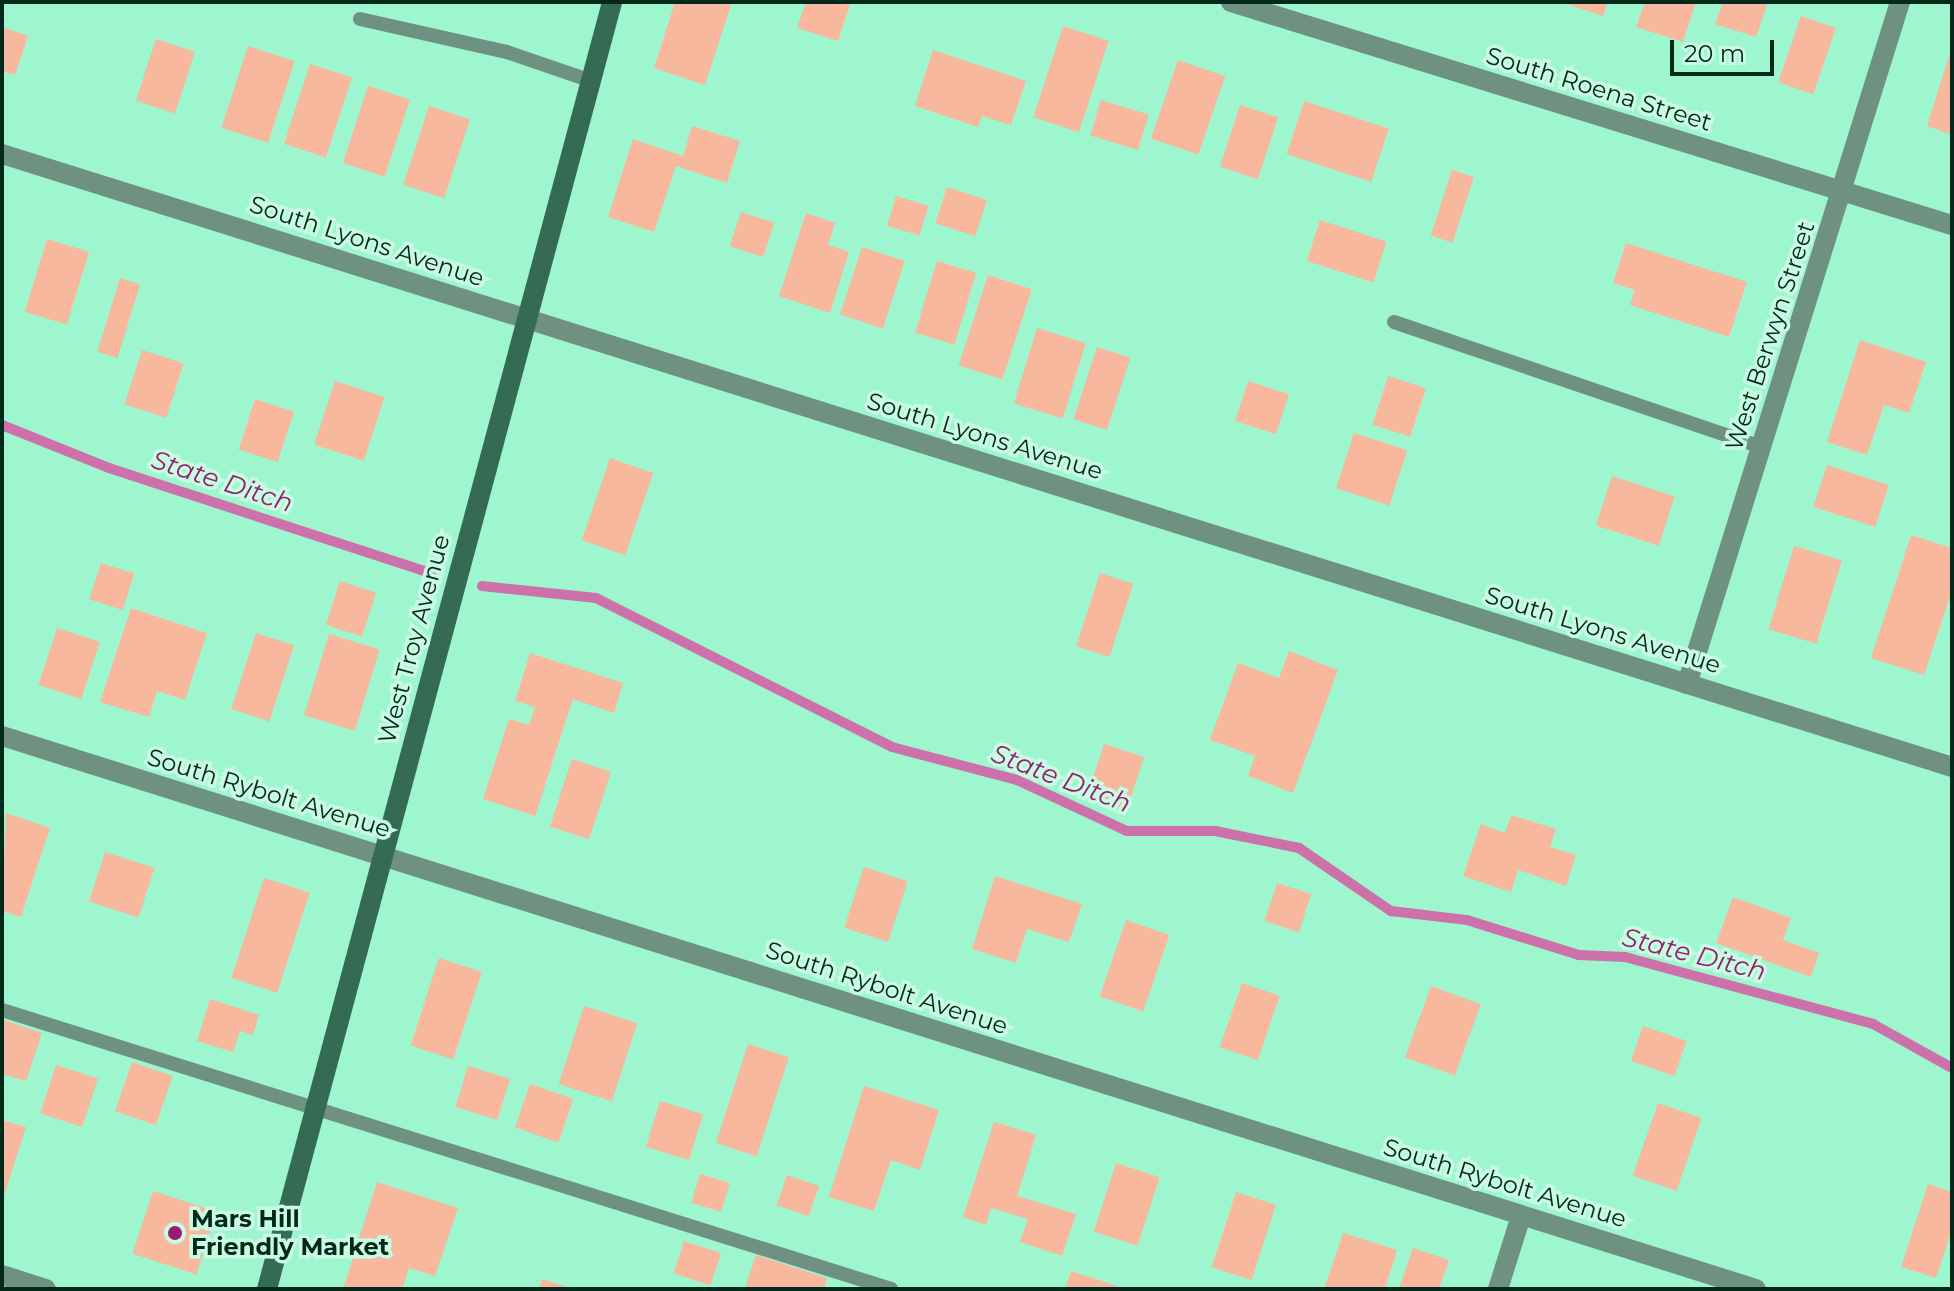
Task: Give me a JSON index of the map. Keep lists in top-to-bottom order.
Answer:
{
  "streets": {
    "street": [
      "South Roena Street",
      "South Lyons Avenue",
      "West Berwyn Street",
      "West Troy Avenue",
      "South Rybolt Avenue"
    ]
  },
  "crossings": [
    ["South Roena Street", "West Berwyn Street"],
    ["South Lyons Avenue", "West Berwyn Street"],
    ["South Lyons Avenue", "West Troy Avenue"],
    ["West Troy Avenue", "South Rybolt Avenue"]
  ],
  "water": ["State Ditch"],
  "places": ["Mars Hill Friendly Market"],
  "scale_bar": "20 m"
}
